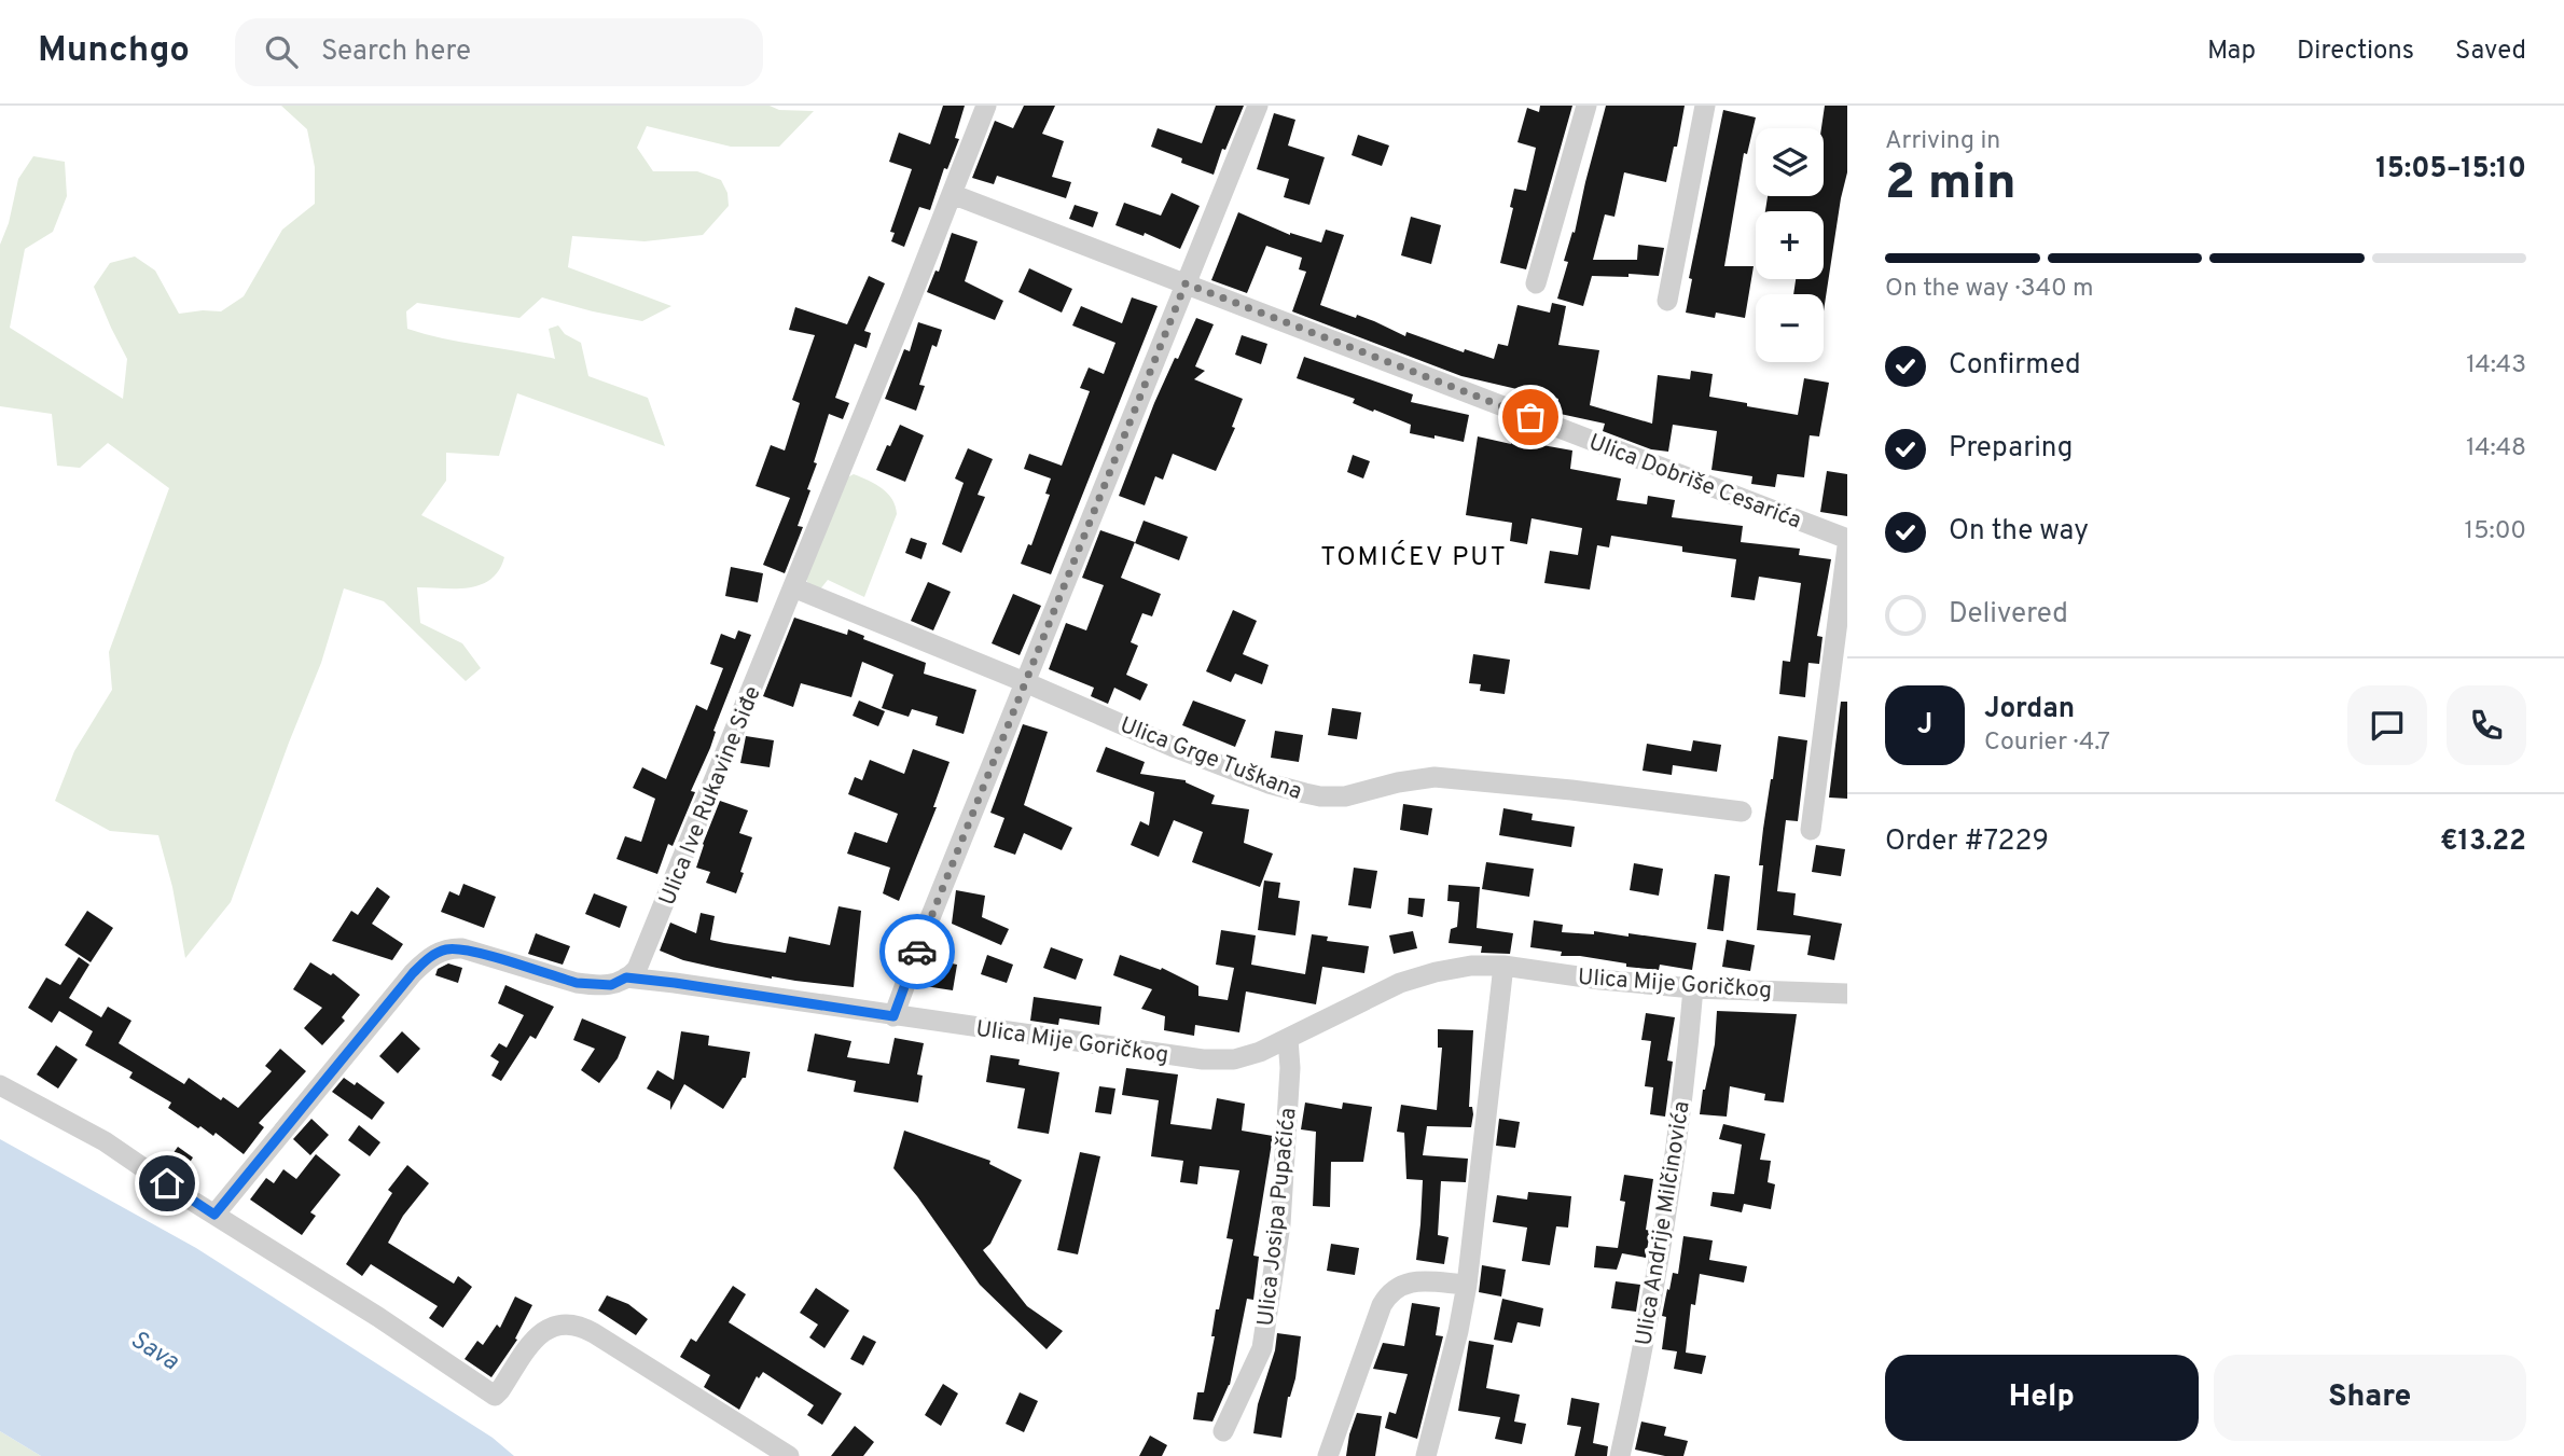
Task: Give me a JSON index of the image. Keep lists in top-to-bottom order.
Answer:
{
  "streets": {
    "street": [
      "Ulica Dobriše Cesarića",
      "Ulica Grge Tuškana",
      "Ulica Ive Rukavine Siđe",
      "Ulica Mije Goričkog",
      "Ulica Josipa Pupačića",
      "Ulica Andrije Milčinovića"
    ]
  },
  "crossings": [
    ["Ulica Dobriše Cesarića", "Ulica Ive Rukavine Siđe"],
    ["Ulica Grge Tuškana", "Ulica Ive Rukavine Siđe"],
    ["Ulica Ive Rukavine Siđe", "Ulica Mije Goričkog"],
    ["Ulica Mije Goričkog", "Ulica Josipa Pupačića"],
    ["Ulica Mije Goričkog", "Ulica Andrije Milčinovića"]
  ],
  "districts": ["TOMIĆEV PUT"],
  "water": ["Sava"],
  "page": {
    "header": "Munchgo",
    "search": "Search here",
    "nav": ["Map", "Directions", "Saved"],
    "heading": ["2 min", "Arriving in", "15:05–15:10"],
    "panel": [
      "Jordan",
      "Courier · 4.7",
      "Order #7229",
      "€13.22"
    ],
    "map_buttons": ["+", "−"],
    "bar": "On the way · 340 m",
    "list": [
      ["Confirmed", "14:43"],
      ["Preparing", "14:48"],
      ["On the way", "15:00"],
      "Delivered"
    ],
    "round": "J",
    "buttons": ["Help", "Share"]
  }
}
